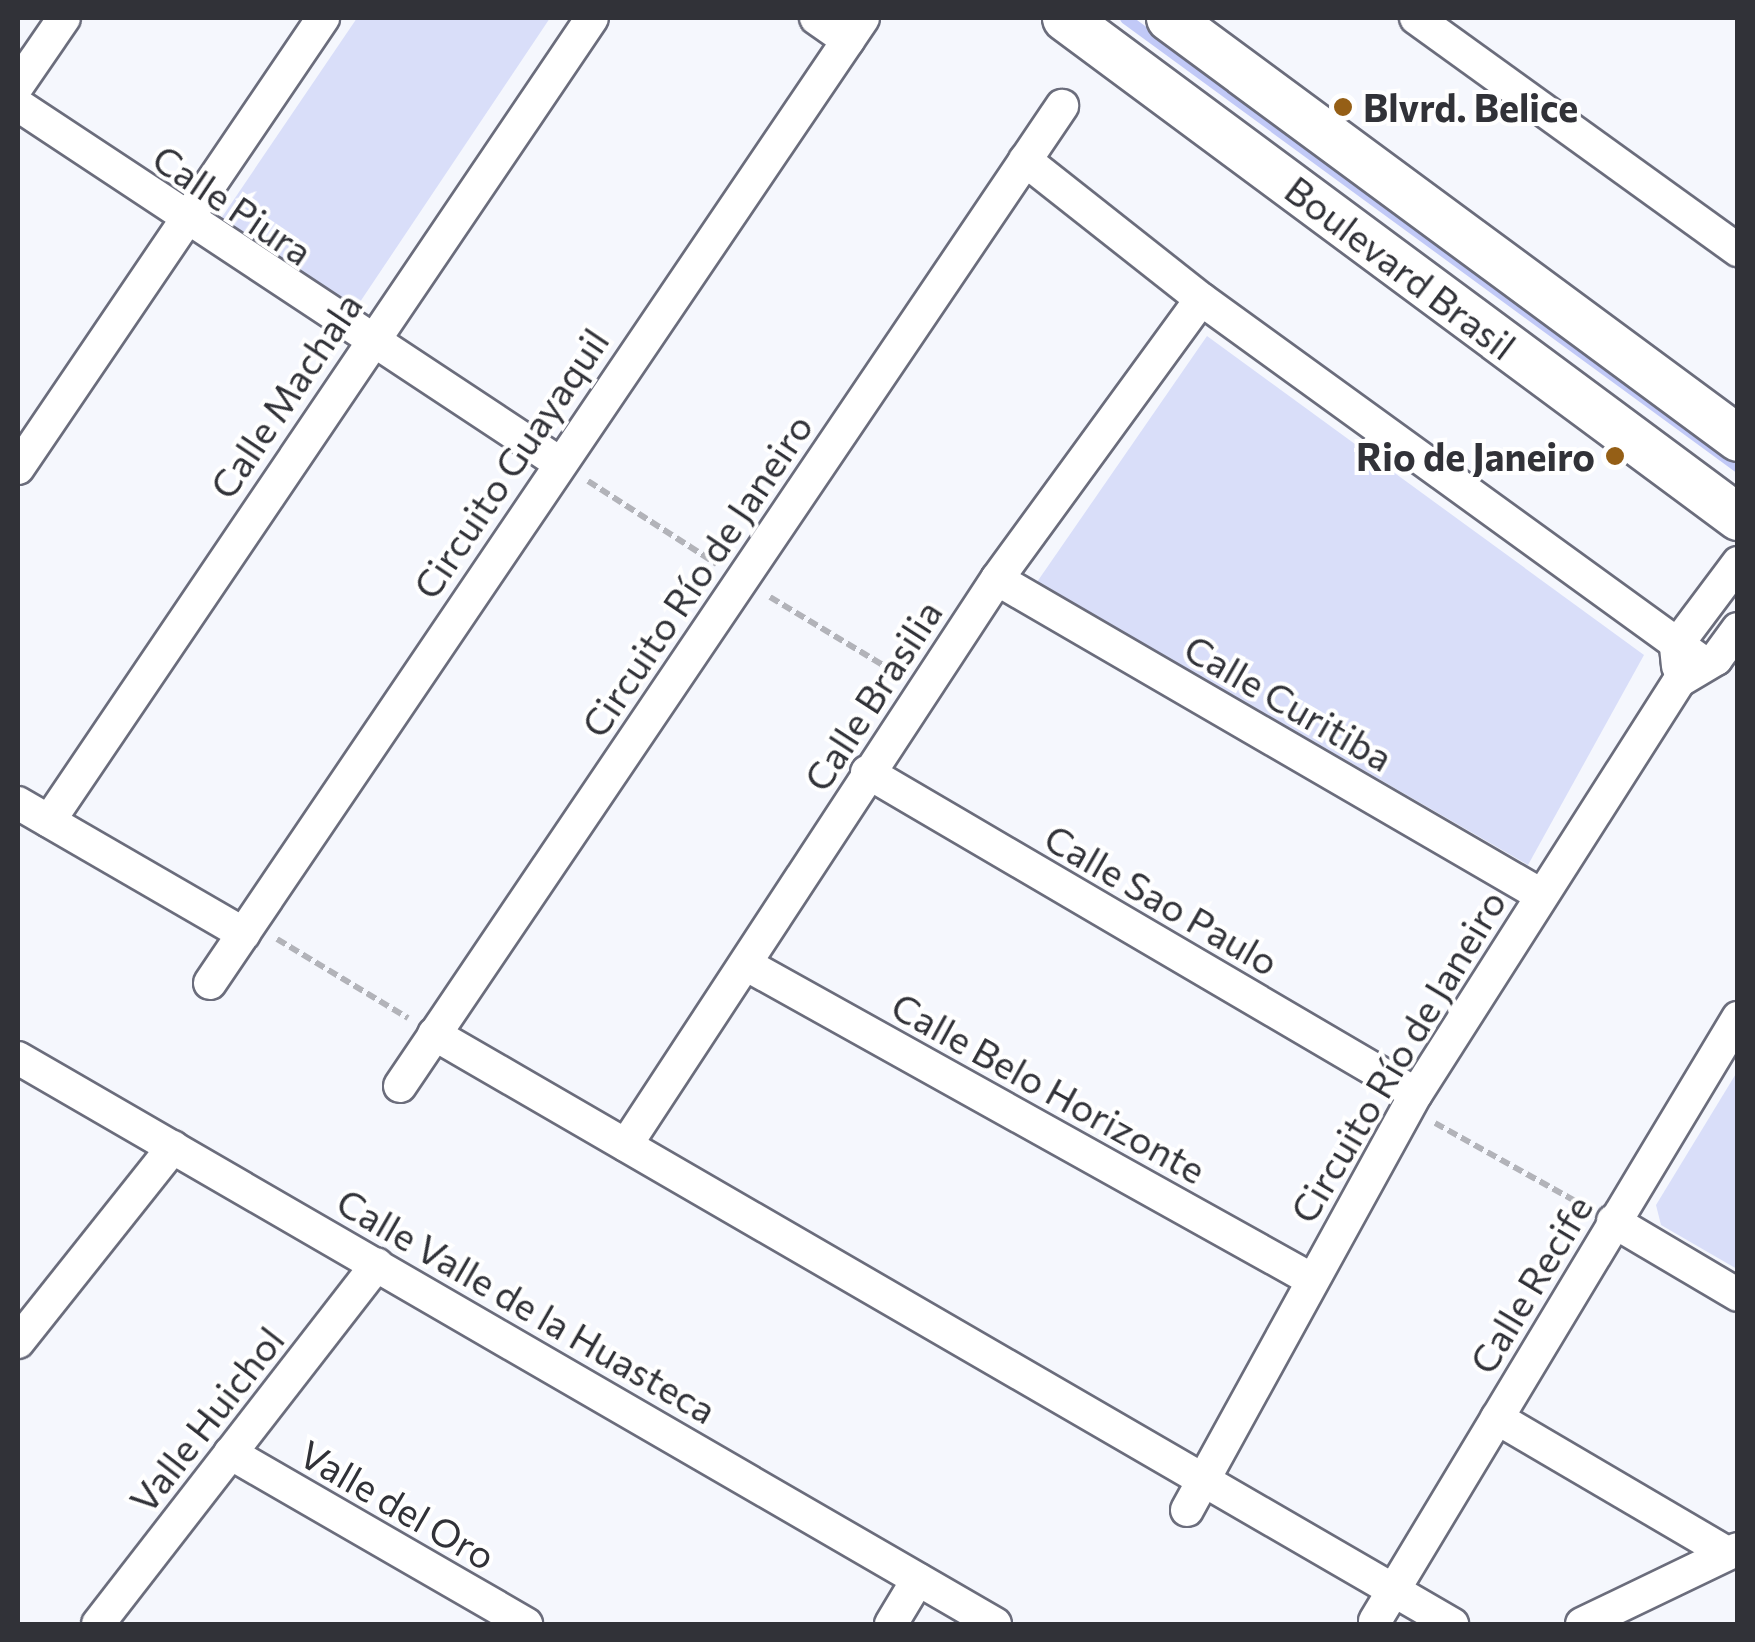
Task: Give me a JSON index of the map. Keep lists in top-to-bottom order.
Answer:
{
  "streets": {
    "main road": ["Boulevard Brasil"],
    "street": [
      "Calle Piura",
      "Calle Machala",
      "Circuito Guayaquil",
      "Circuito Río de Janeiro",
      "Calle Brasilia",
      "Calle Curitiba",
      "Calle Sao Paulo",
      "Calle Belo Horizonte",
      "Calle Recife",
      "Calle Valle de la Huasteca",
      "Valle Huichol",
      "Valle del Oro"
    ]
  },
  "crossings": [
    ["Calle Piura", "Calle Machala"],
    ["Calle Piura", "Circuito Guayaquil"],
    ["Circuito Río de Janeiro", "Calle Curitiba"],
    ["Circuito Río de Janeiro", "Calle Sao Paulo"],
    ["Circuito Río de Janeiro", "Calle Belo Horizonte"],
    ["Calle Brasilia", "Calle Curitiba"],
    ["Calle Brasilia", "Calle Sao Paulo"],
    ["Calle Brasilia", "Calle Belo Horizonte"],
    ["Calle Valle de la Huasteca", "Valle Huichol"],
    ["Valle Huichol", "Valle del Oro"]
  ],
  "places": ["Blvrd. Belice", "Rio de Janeiro"]
}
